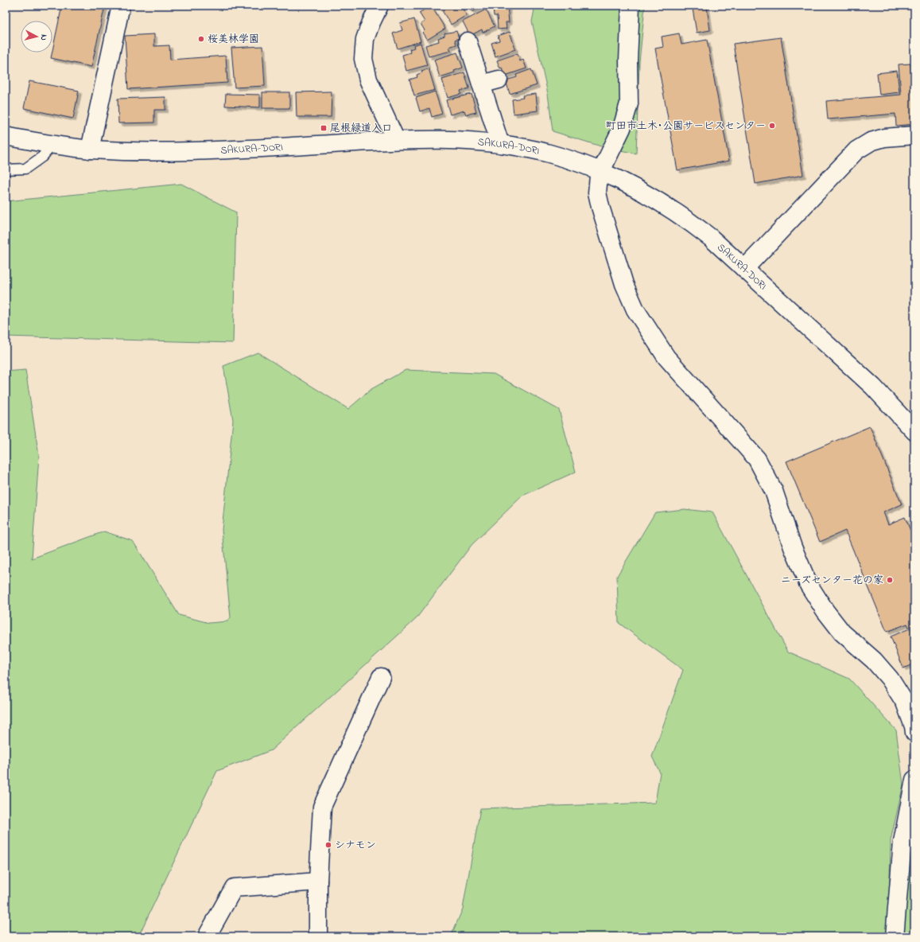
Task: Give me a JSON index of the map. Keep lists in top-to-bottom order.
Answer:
{
  "streets": {
    "street": ["SAKURA-DORI"]
  },
  "places": {
    "other": [
      "桜美林学園",
      "町田市土木･公園サービスセンター",
      "ニーズセンター花の家",
      "シナモン"
    ],
    "transit": ["尾根緑道入口"]
  },
  "north": "right"
}
